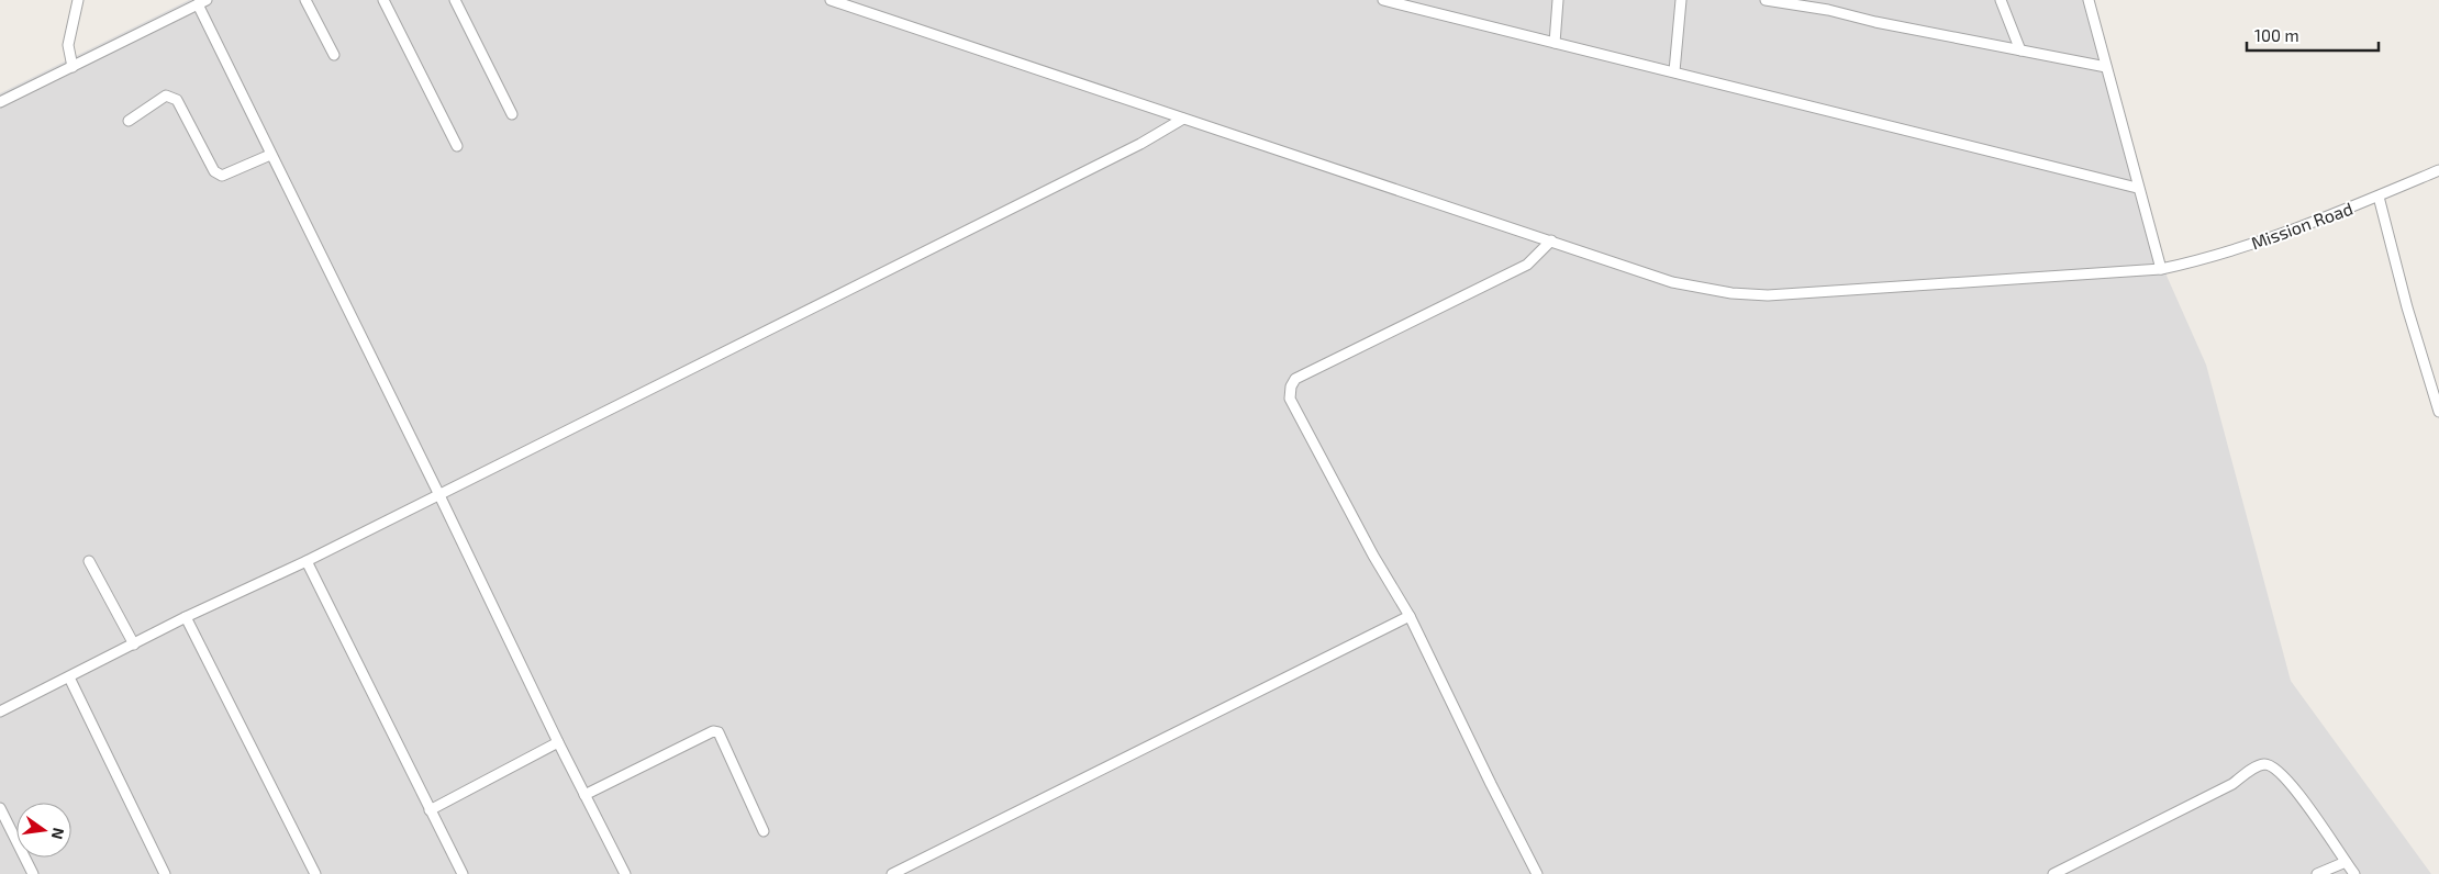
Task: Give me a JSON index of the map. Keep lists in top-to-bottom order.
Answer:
{
  "streets": {
    "street": ["Mission Road"]
  },
  "scale_bar": "100 m",
  "north": "right"
}
